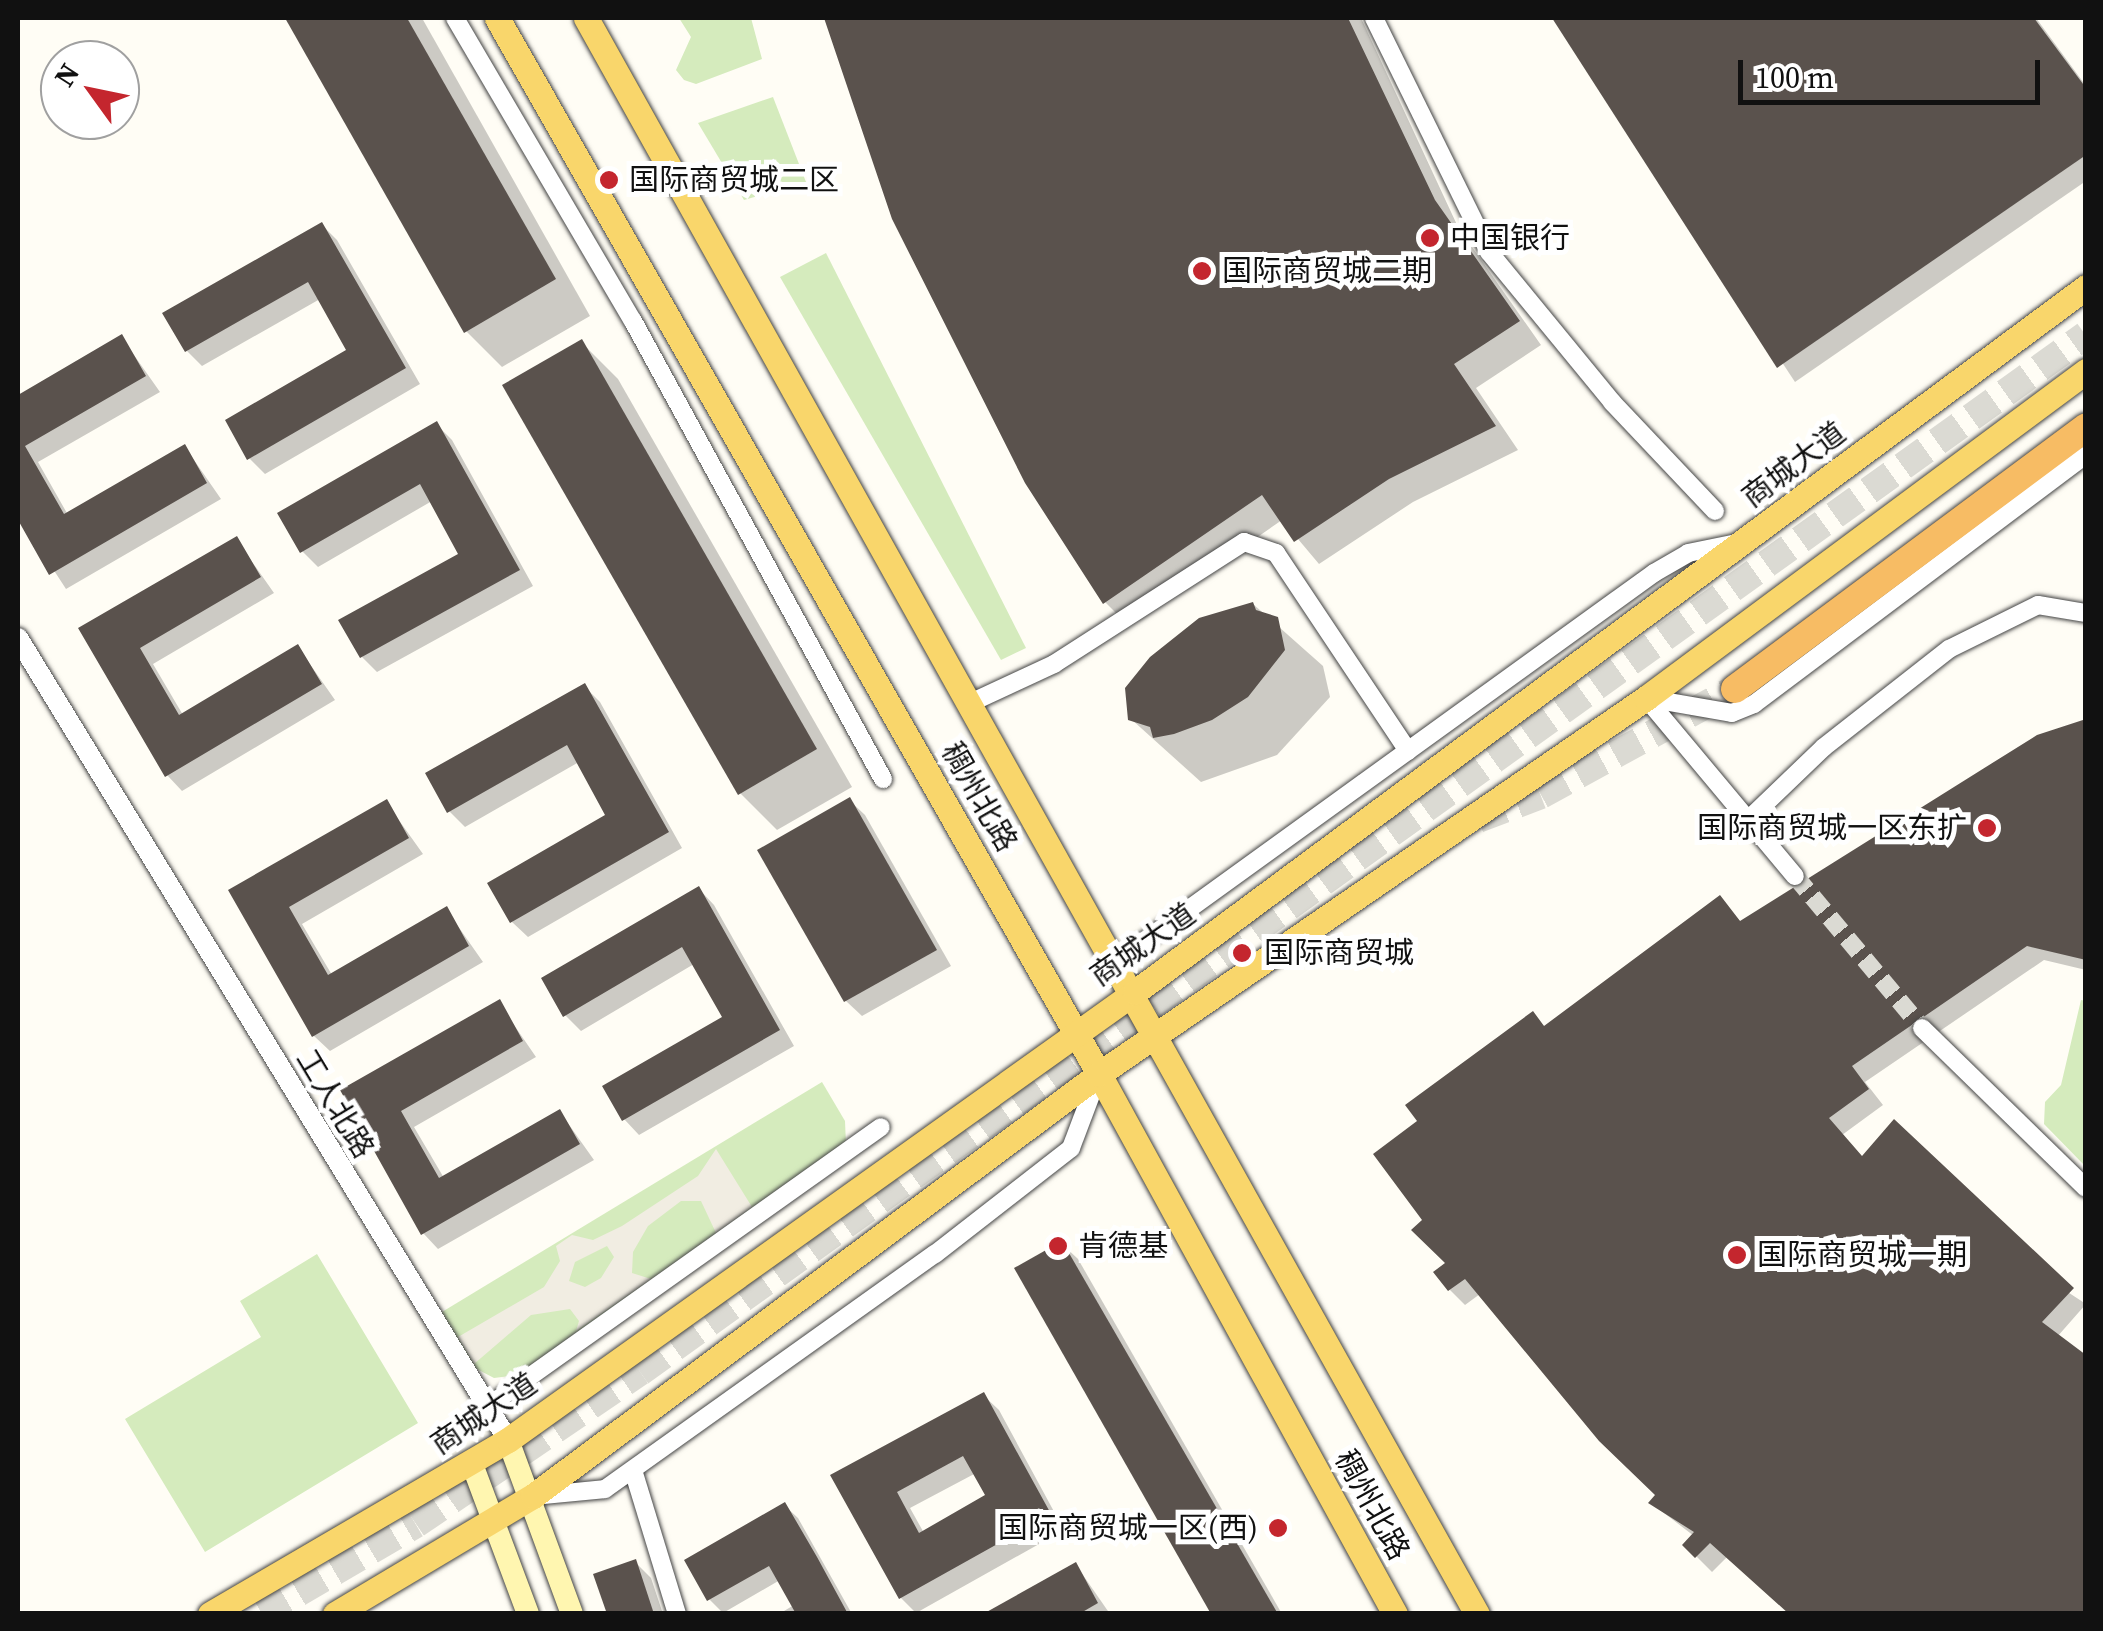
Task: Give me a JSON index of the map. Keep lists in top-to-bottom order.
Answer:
{
  "streets": {
    "main road": ["商城大道", "稠州北路", "工人北路"]
  },
  "crossings": [
    ["商城大道", "稠州北路"],
    ["商城大道", "工人北路"]
  ],
  "places": [
    "国际商贸城二区",
    "中国银行",
    "国际商贸城二期",
    "国际商贸城一区东扩",
    "国际商贸城",
    "肯德基",
    "国际商贸城一期",
    "国际商贸城一区(西)"
  ],
  "scale_bar": "100 m",
  "north": "top left"
}
